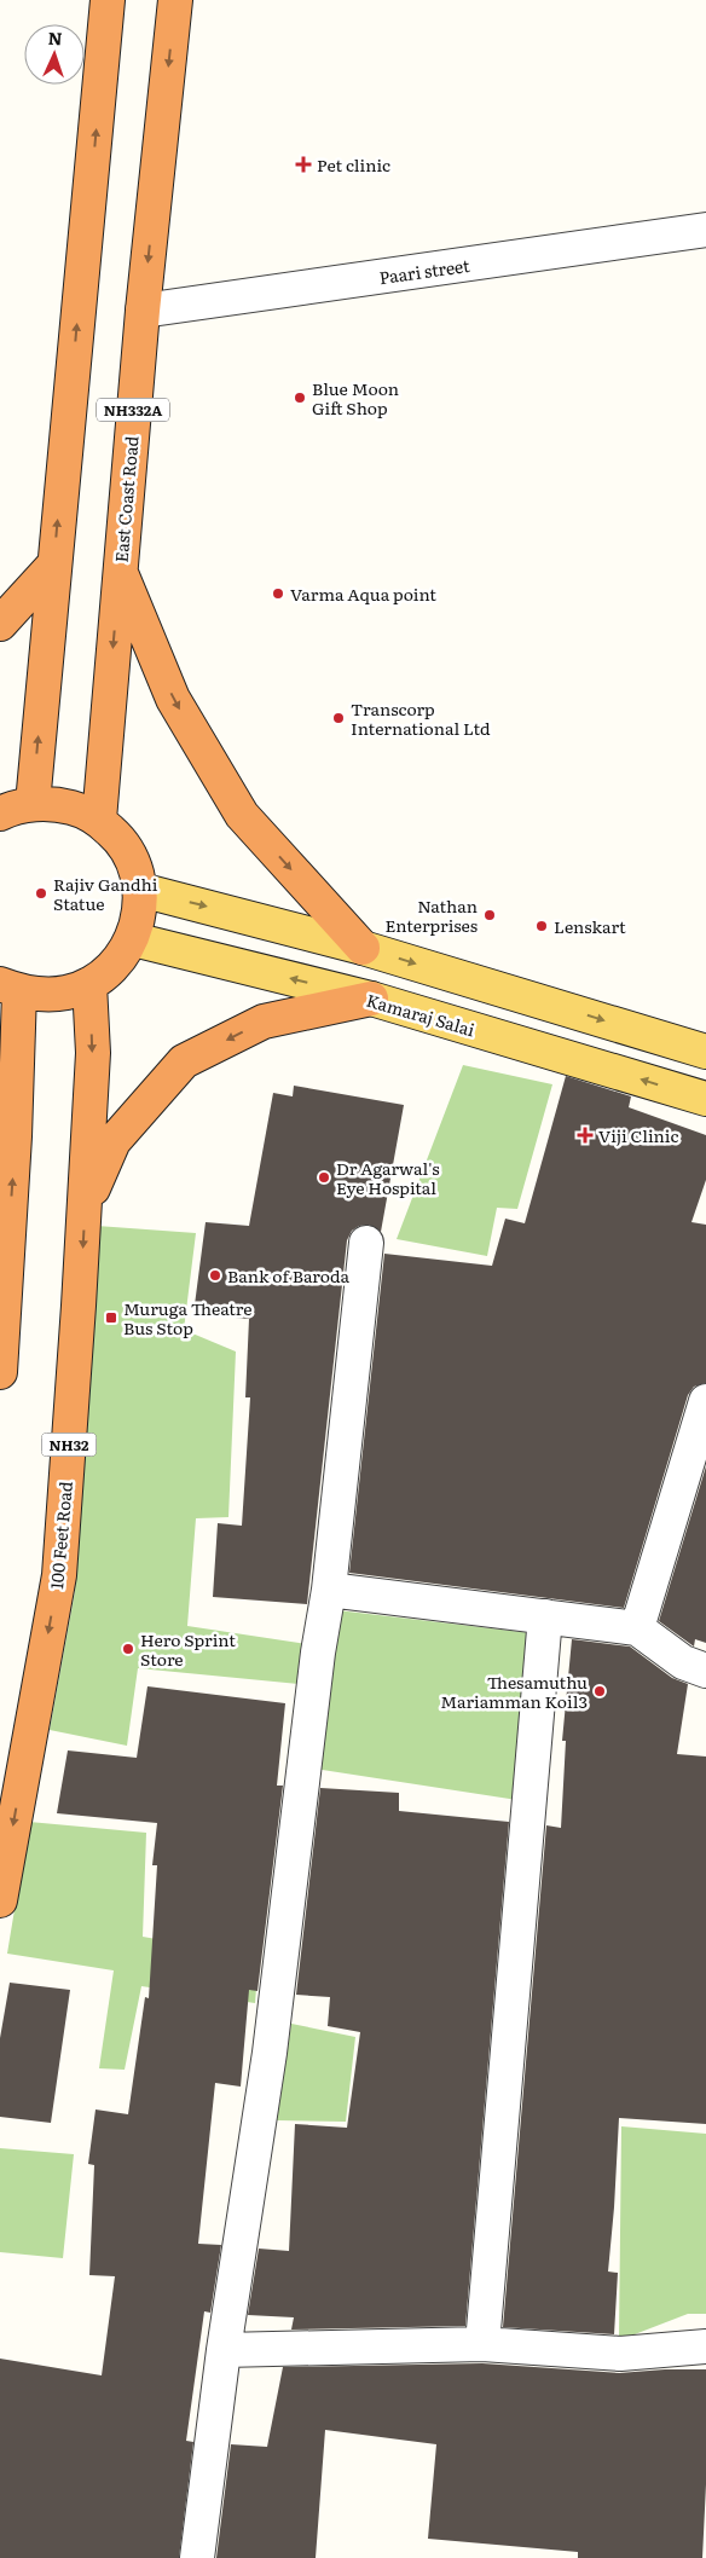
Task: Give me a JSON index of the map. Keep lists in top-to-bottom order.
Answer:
{
  "streets": {
    "highway": [
      "NH332A",
      "East Coast Road",
      "NH32",
      "100 Feet Road"
    ],
    "main road": ["Kamaraj Salai"],
    "street": ["Paari street"]
  },
  "crossings": [
    ["Paari street", "East Coast Road"]
  ],
  "places": {
    "health": ["Pet clinic", "Viji Clinic"],
    "other": [
      "Blue Moon Gift Shop",
      "Varma Aqua point",
      "Transcorp International Ltd",
      "Rajiv Gandhi Statue",
      "Nathan Enterprises",
      "Lenskart",
      "Dr Agarwal's Eye Hospital",
      "Bank of Baroda",
      "Hero Sprint Store",
      "Thesamuthu Mariamman Koil3"
    ],
    "transit": ["Muruga Theatre Bus Stop"]
  },
  "north": "top"
}
